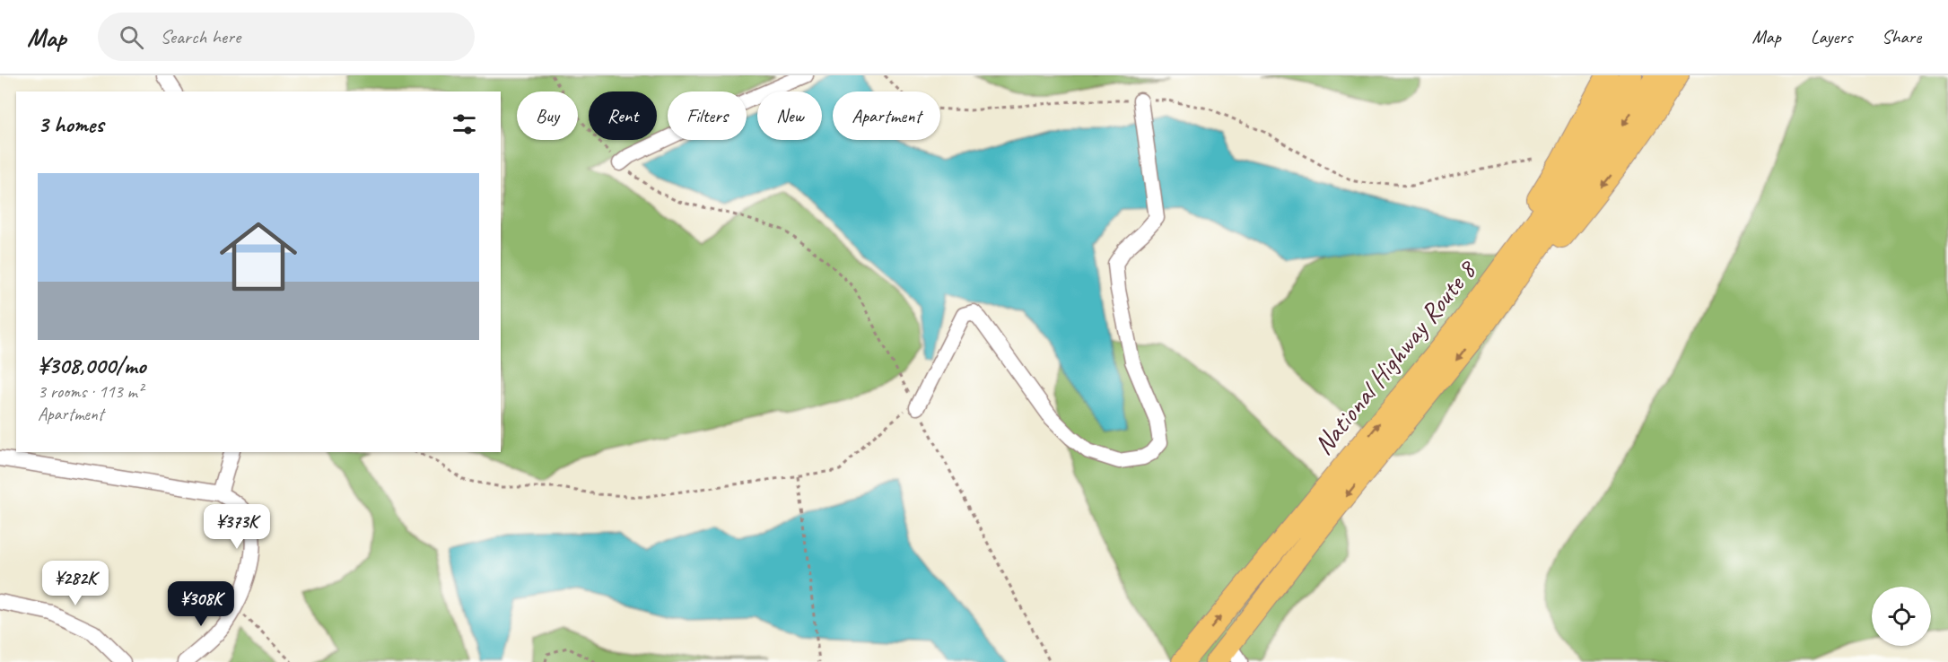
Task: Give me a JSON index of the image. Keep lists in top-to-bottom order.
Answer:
{
  "streets": {
    "highway": ["National Highway Route 8"]
  },
  "page": {
    "header": "Map",
    "search": "Search here",
    "nav": ["Map", "Layers", "Share"],
    "chip": [
      "Buy",
      "Rent",
      "Filters",
      "New",
      "Apartment"
    ],
    "heading": "3 homes",
    "list": [
      {
        "name": "¥308,000/mo",
        "note": "3 rooms · 113 m² · Apartment"
      }
    ],
    "price": ["¥373K", "¥282K", "¥308K"]
  }
}
